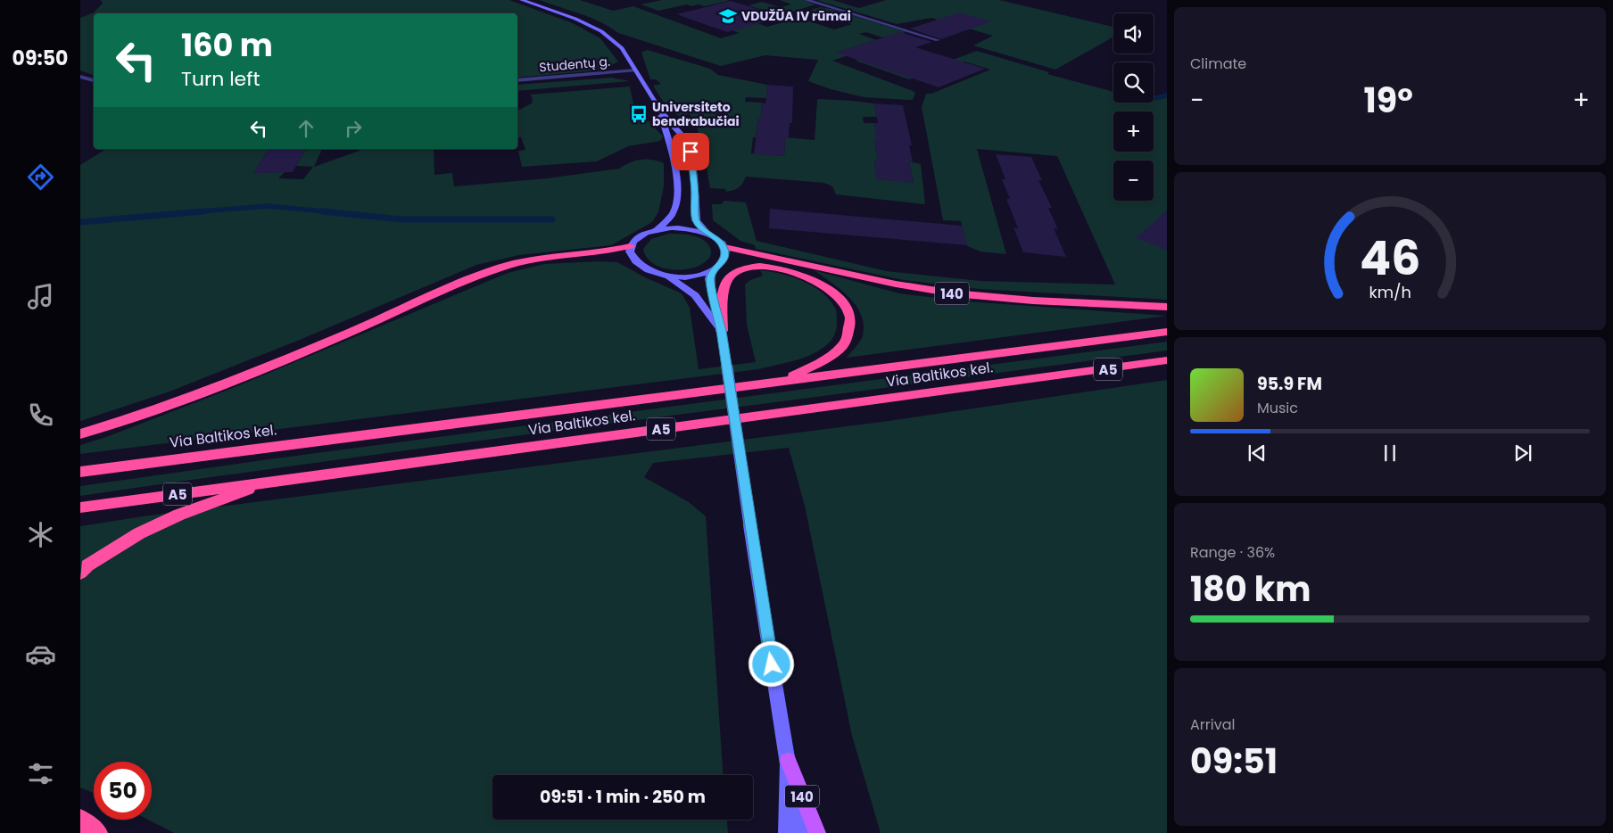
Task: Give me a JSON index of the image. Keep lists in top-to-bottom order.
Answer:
{
  "streets": {
    "highway": ["140", "A5", "Via Baltikos kel."],
    "street": ["Studentų g."]
  },
  "crossings": [
    ["140", "Via Baltikos kel."]
  ],
  "places": {
    "school or university": ["VDUŽŪA IV rūmai"],
    "bus stop": ["Universiteto bendrabučiai"]
  },
  "page": {
    "tabs": "09:50",
    "tile": [
      "Climate",
      ["Range · 36%", "180 km"],
      ["Arrival", "09:51"]
    ],
    "map_buttons": ["+", "−"],
    "turn": ["160 m", "Turn left"],
    "heat": ["−", "19°", "+"],
    "song": ["95.9 FM", "Music"],
    "limit": "50",
    "trip": "09:51 · 1 min · 250 m",
    "gauge": ["46", "km/h"]
  }
}
